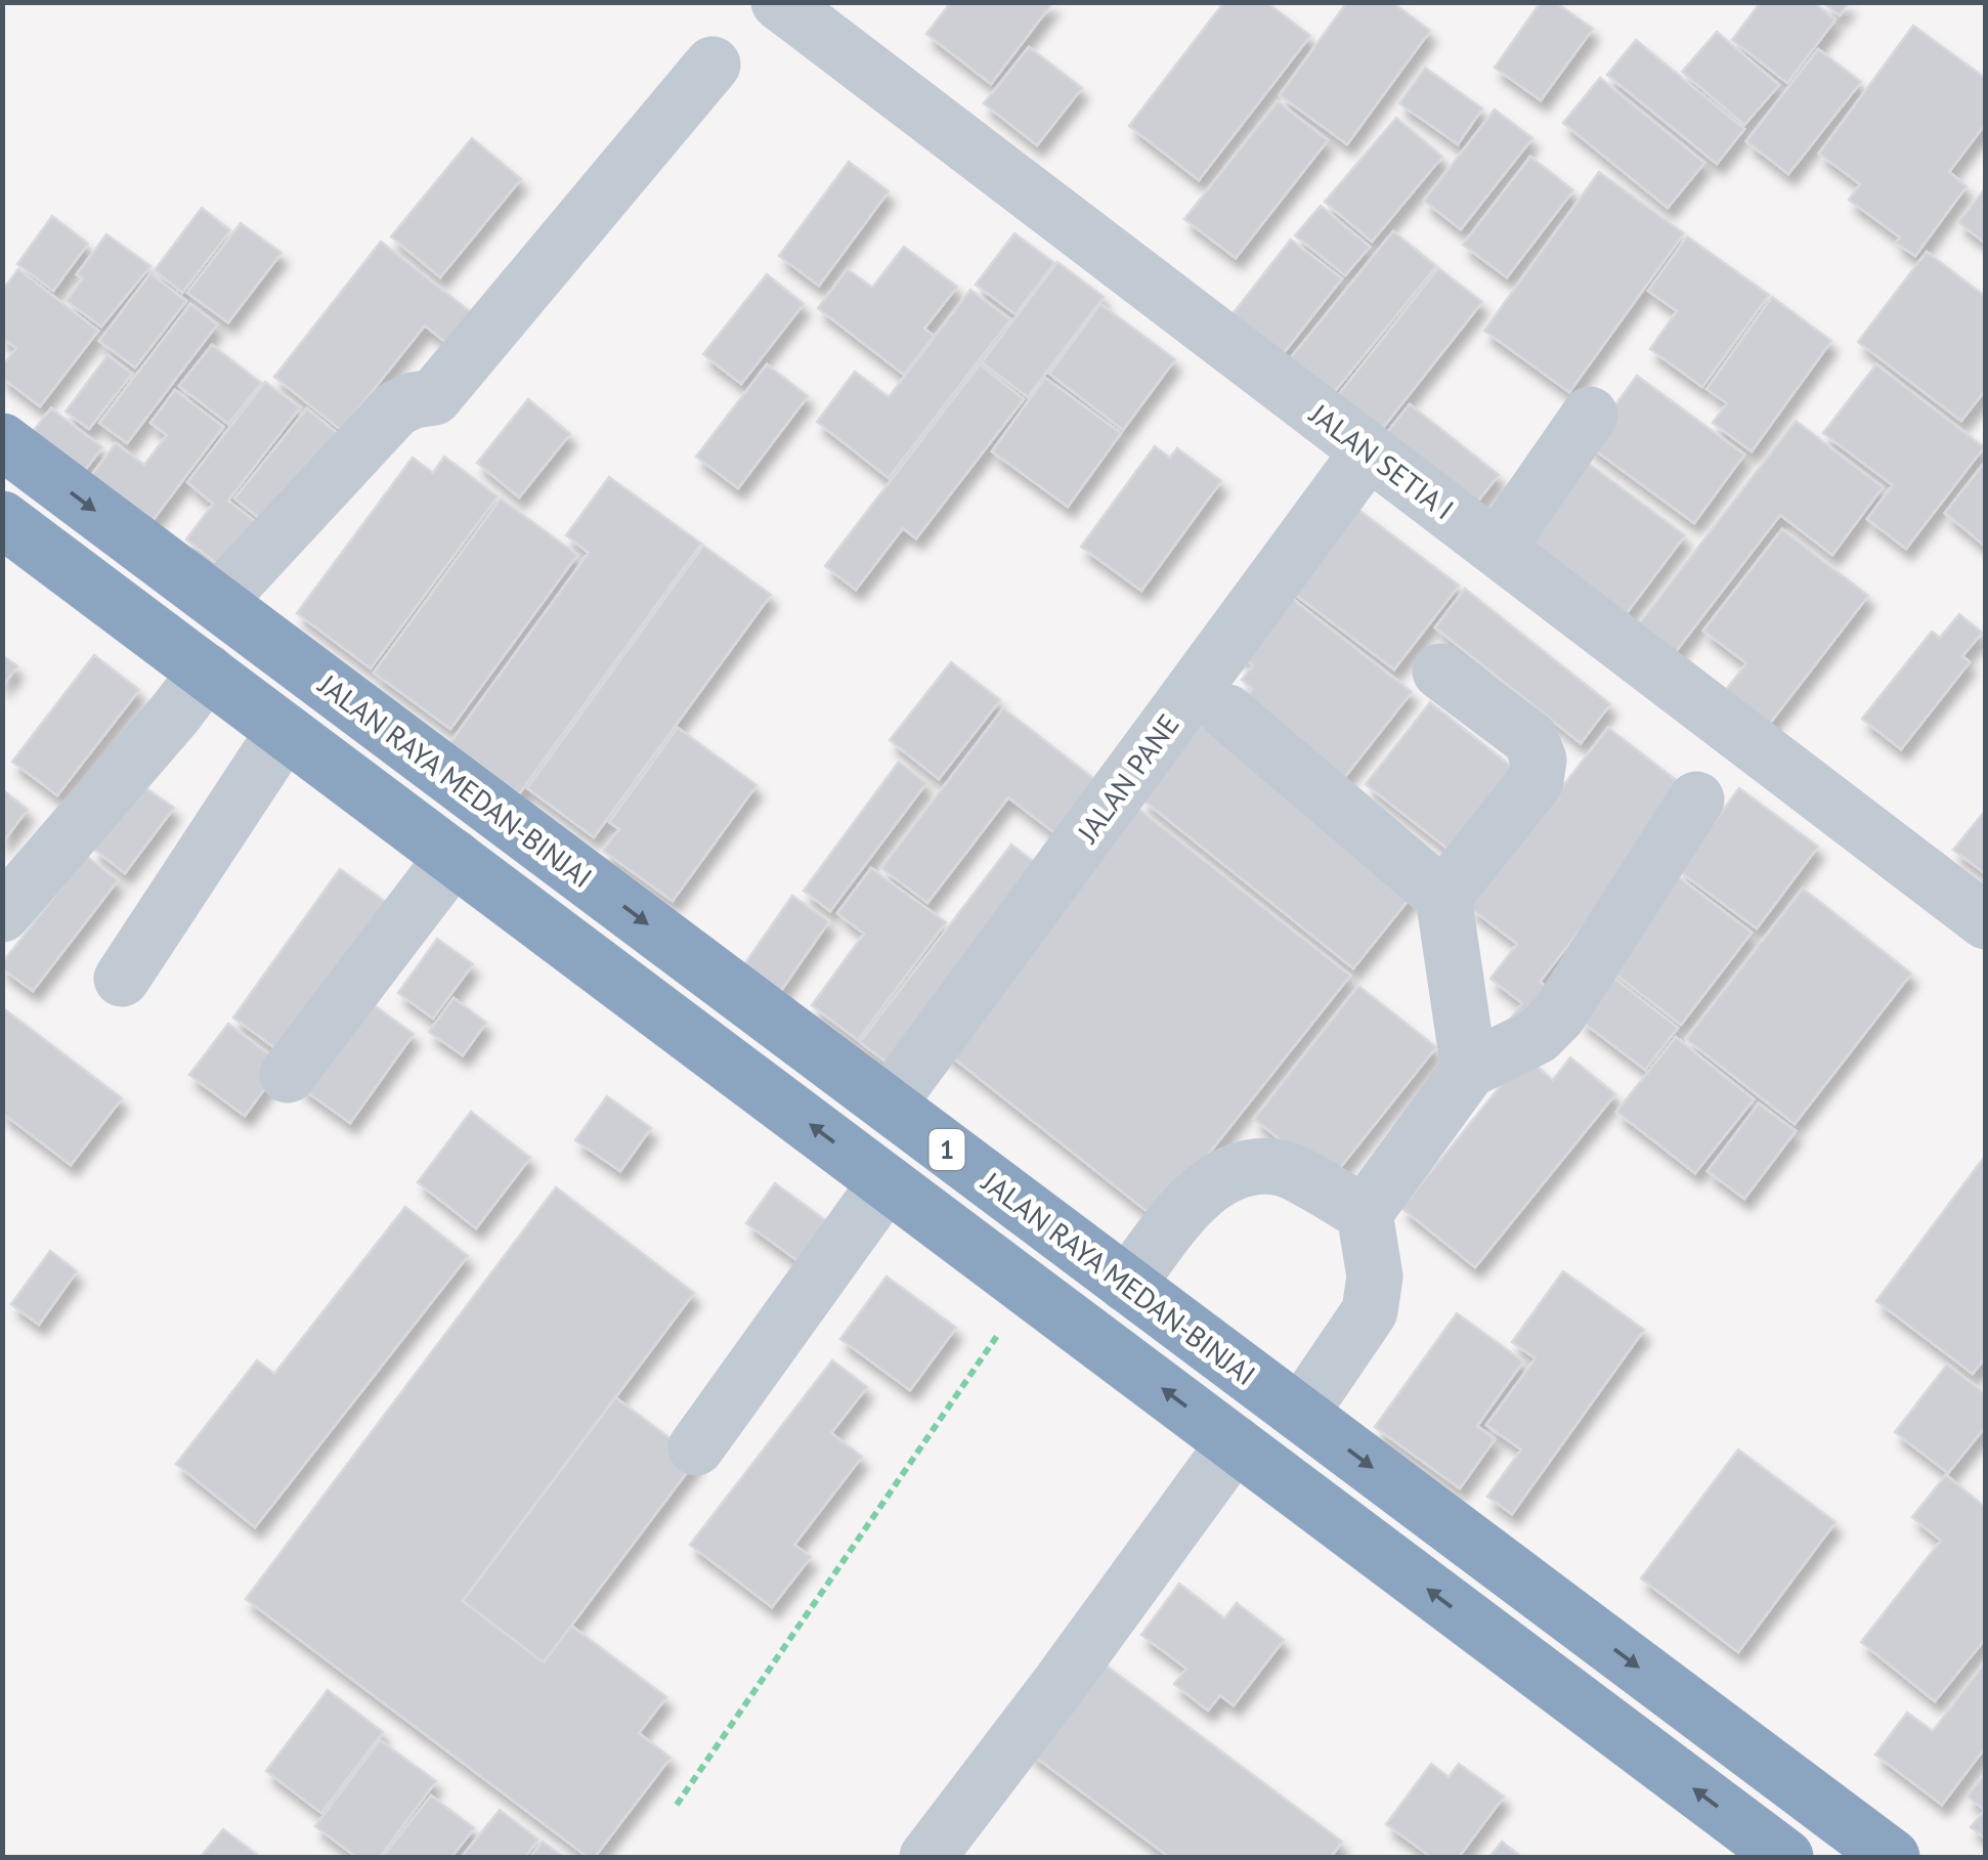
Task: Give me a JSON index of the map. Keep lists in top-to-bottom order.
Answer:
{
  "streets": {
    "highway": ["JALAN RAYA MEDAN-BINJAI", "1"],
    "street": ["JALAN SETIA I", "JALAN PANE"]
  },
  "crossings": [
    ["JALAN SETIA I", "JALAN PANE"],
    ["JALAN PANE", "JALAN RAYA MEDAN-BINJAI"]
  ]
}
